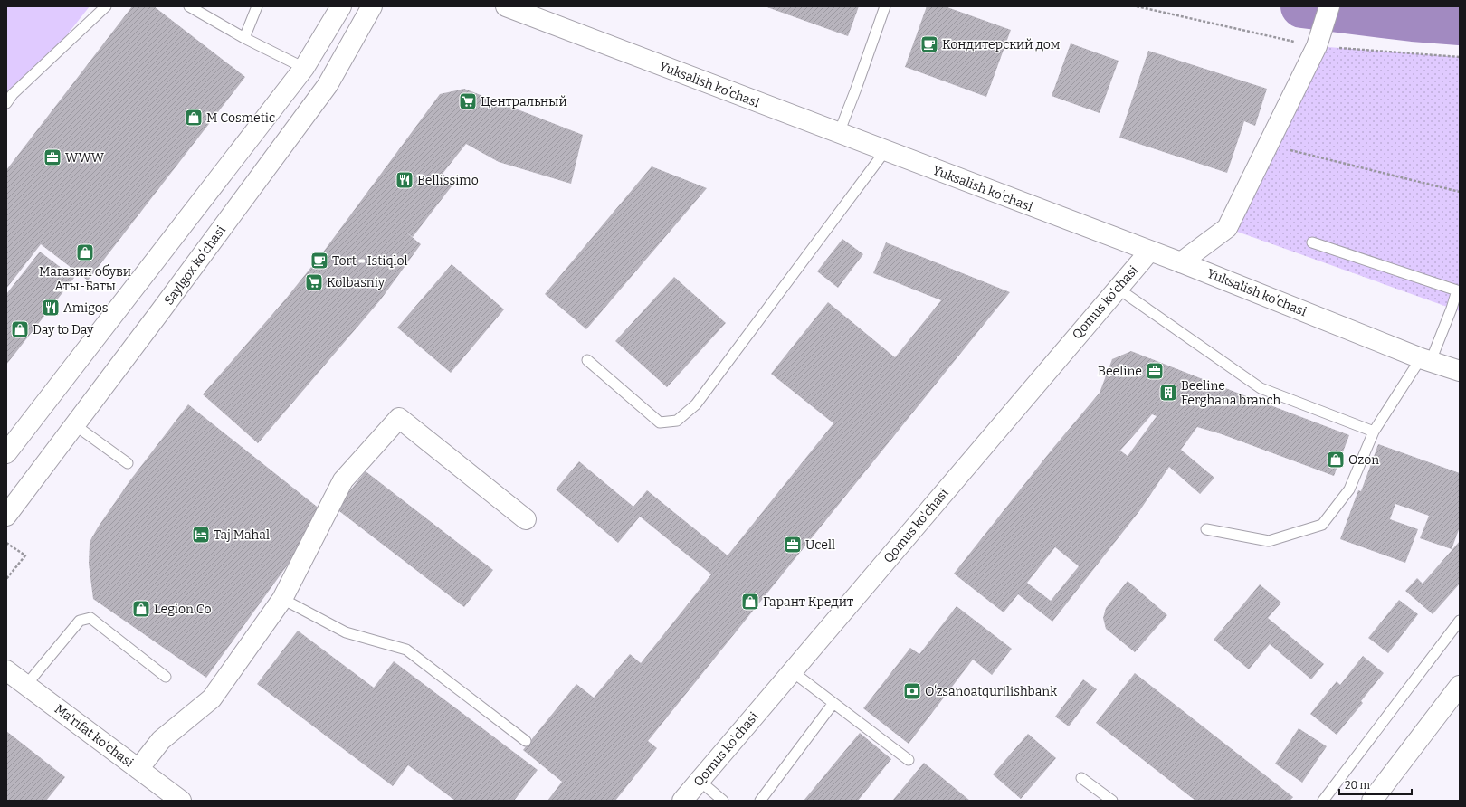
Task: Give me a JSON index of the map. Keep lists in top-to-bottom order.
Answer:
{
  "streets": {
    "main road": [
      "Yuksalish koʻchasi",
      "Saylgox koʻchasi",
      "Qomus ko'chasi",
      "Ma'rifat ko'chasi"
    ]
  },
  "crossings": [
    ["Yuksalish koʻchasi", "Qomus ko'chasi"]
  ],
  "places": {
    "cafe": ["Кондитерский дом", "Tort - Istiqlol"],
    "supermarket": ["Центральный", "Kolbasniy"],
    "shop": [
      "M Cosmetic",
      "Магазин обуви Аты-Баты",
      "Day to Day",
      "Ozon",
      "Гарант Кредит",
      "Legion Co"
    ],
    "office": ["WWW", "Beeline", "Ucell"],
    "restaurant": ["Bellissimo", "Amigos"],
    "building": ["Beeline Ferghana branch"],
    "hotel": ["Taj Mahal"],
    "bank": ["Oʻzsanoatqurilishbank"]
  },
  "scale_bar": "20 m"
}
